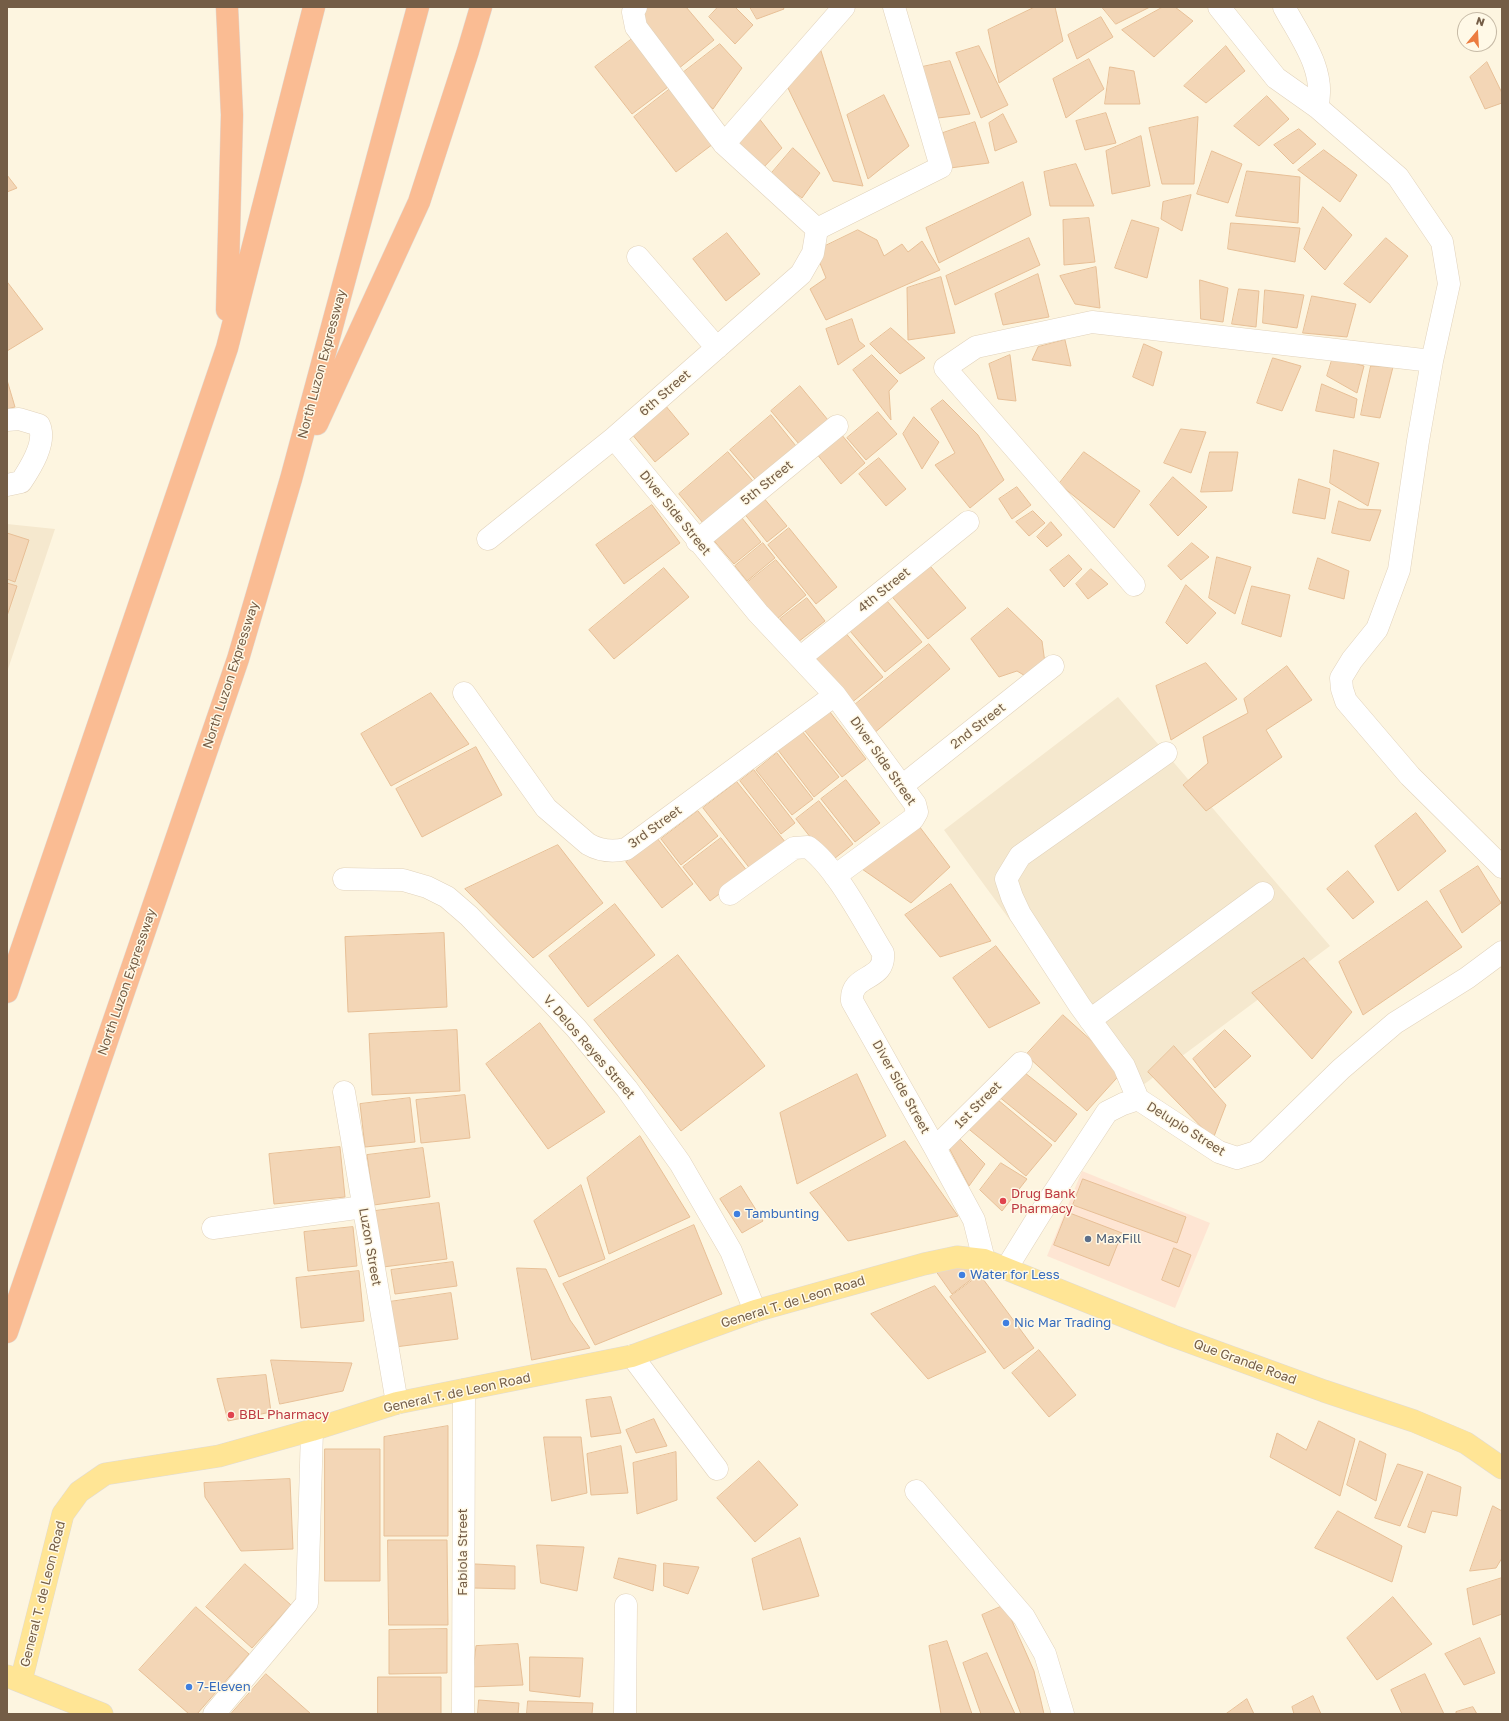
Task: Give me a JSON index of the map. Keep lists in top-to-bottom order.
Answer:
{
  "streets": {
    "highway": ["North Luzon Expressway"],
    "main road": ["General T. de Leon Road", "Que Grande Road"],
    "street": [
      "6th Street",
      "5th Street",
      "Diver Side Street",
      "4th Street",
      "2nd Street",
      "3rd Street",
      "V. Delos Reyes Street",
      "1st Street",
      "Delupio Street",
      "Luzon Street",
      "Fabiola Street"
    ]
  },
  "crossings": [
    ["6th Street", "Diver Side Street"],
    ["5th Street", "Diver Side Street"],
    ["Diver Side Street", "4th Street"],
    ["Diver Side Street", "2nd Street"],
    ["Diver Side Street", "3rd Street"],
    ["Diver Side Street", "1st Street"],
    ["Diver Side Street", "General T. de Leon Road"],
    ["Diver Side Street", "Que Grande Road"],
    ["V. Delos Reyes Street", "General T. de Leon Road"],
    ["Delupio Street", "Que Grande Road"],
    ["Luzon Street", "General T. de Leon Road"],
    ["General T. de Leon Road", "Que Grande Road"],
    ["General T. de Leon Road", "Fabiola Street"]
  ],
  "places": [
    "Drug Bank Pharmacy",
    "Tambunting",
    "MaxFill",
    "Water for Less",
    "Nic Mar Trading",
    "BBL Pharmacy",
    "7-Eleven"
  ],
  "north": "top"
}
